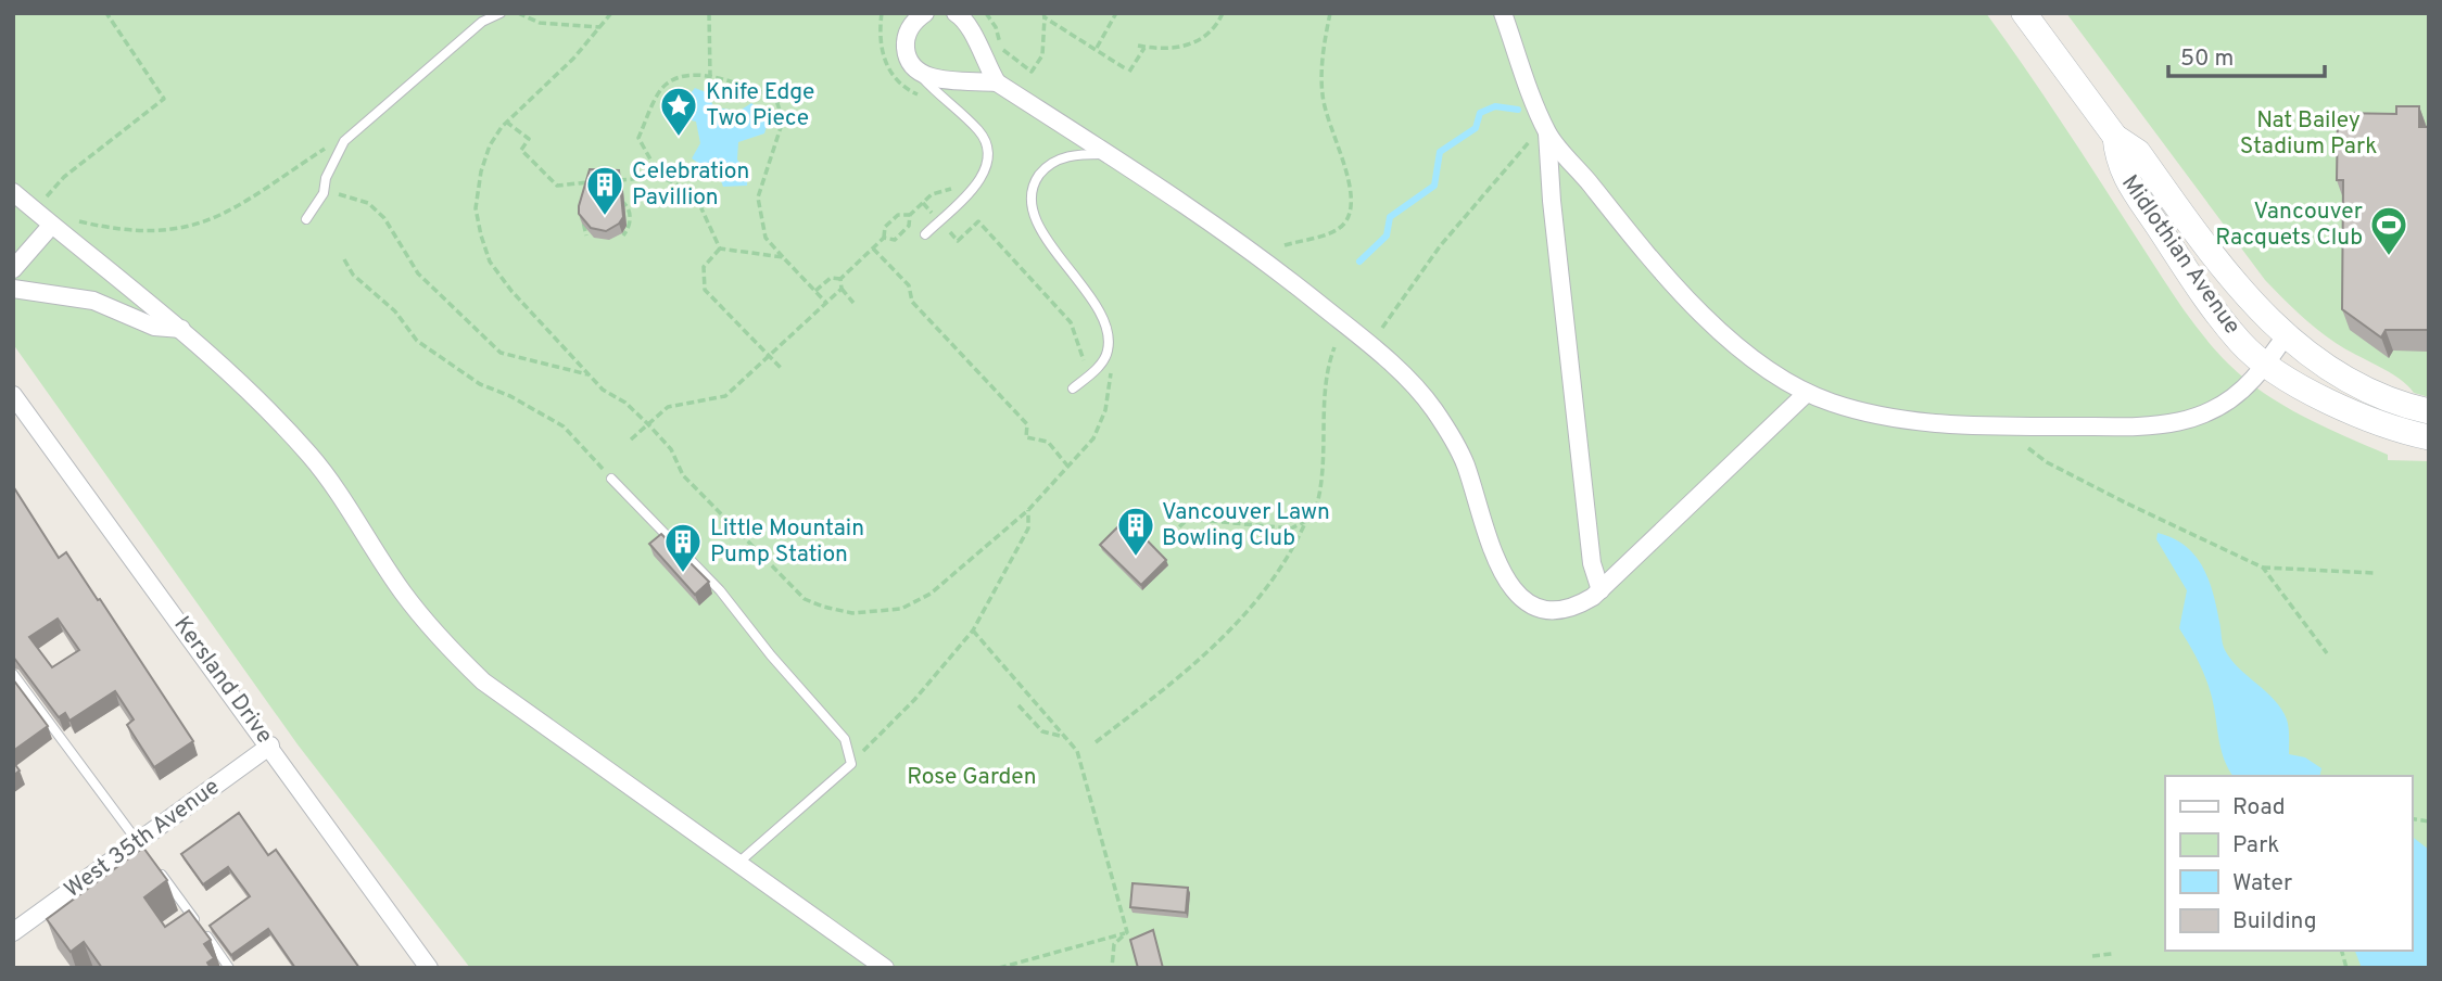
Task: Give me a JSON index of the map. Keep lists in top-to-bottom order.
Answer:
{
  "streets": {
    "street": ["Midlothian Avenue", "Kersland Drive", "West 35th Avenue"]
  },
  "crossings": [
    ["Kersland Drive", "West 35th Avenue"]
  ],
  "parks": ["Nat Bailey Stadium Park", "Rose Garden"],
  "places": {
    "place": ["Knife Edge Two Piece"],
    "building": ["Celebration Pavillion", "Vancouver Lawn Bowling Club", "Little Mountain Pump Station"],
    "sports": ["Vancouver Racquets Club"]
  },
  "legend": [
    "Road",
    "Park",
    "Water",
    "Building"
  ],
  "scale_bar": "50 m"
}
